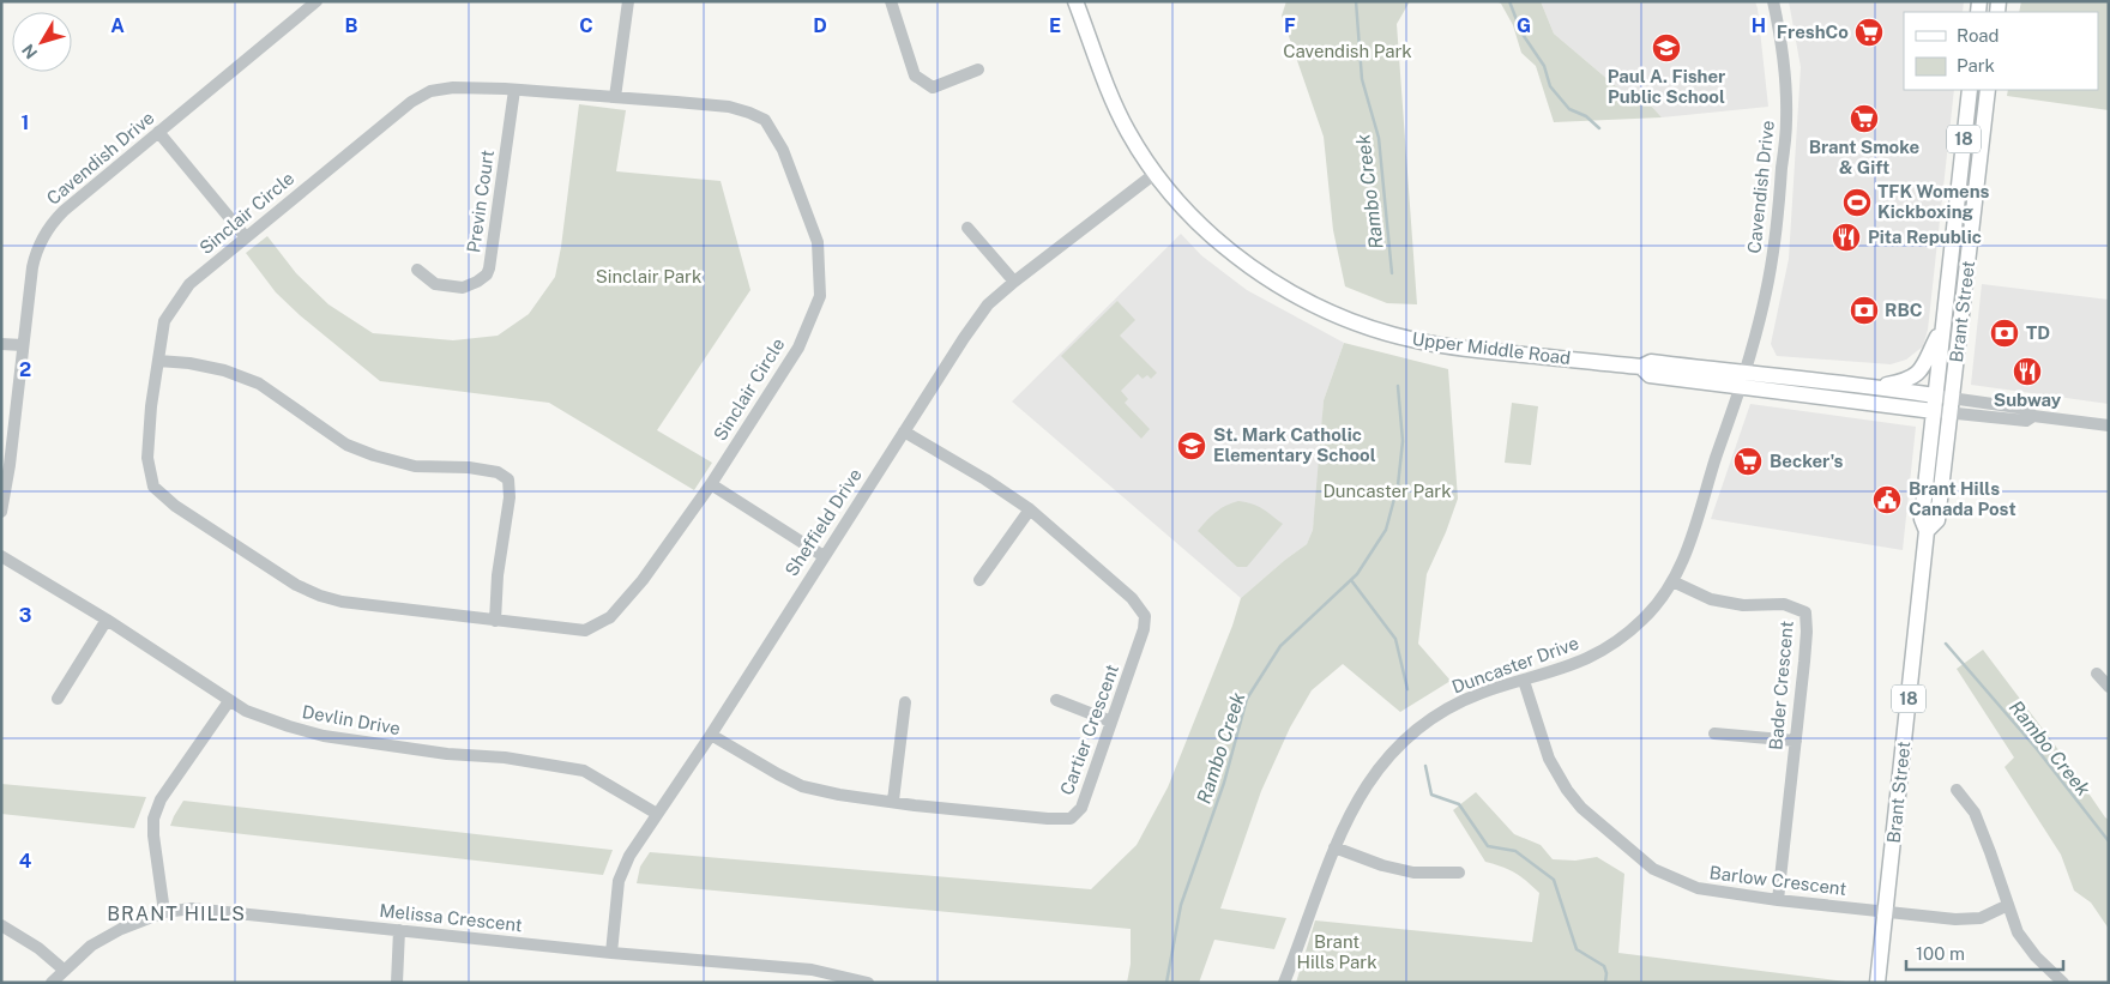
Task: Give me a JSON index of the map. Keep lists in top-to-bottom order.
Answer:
{
  "streets": {
    "main road": ["18", "Brant Street", "Upper Middle Road"],
    "street": [
      "Cavendish Drive",
      "Previn Court",
      "Sinclair Circle",
      "Sheffield Drive",
      "Duncaster Drive",
      "Bader Crescent",
      "Devlin Drive",
      "Cartier Crescent",
      "Barlow Crescent",
      "Melissa Crescent"
    ]
  },
  "crossings": [
    ["Cavendish Drive", "Upper Middle Road"],
    ["Cavendish Drive", "Duncaster Drive"],
    ["Previn Court", "Sinclair Circle"],
    ["Brant Street", "Upper Middle Road"],
    ["Brant Street", "Barlow Crescent"],
    ["Upper Middle Road", "Sheffield Drive"],
    ["Upper Middle Road", "Duncaster Drive"],
    ["Sheffield Drive", "Devlin Drive"],
    ["Sheffield Drive", "Cartier Crescent"],
    ["Sheffield Drive", "Melissa Crescent"],
    ["Duncaster Drive", "Bader Crescent"],
    ["Duncaster Drive", "Barlow Crescent"],
    ["Bader Crescent", "Barlow Crescent"]
  ],
  "districts": ["BRANT HILLS"],
  "water": ["Rambo Creek"],
  "parks": [
    "Cavendish Park",
    "Sinclair Park",
    "Duncaster Park",
    "Brant Hills Park"
  ],
  "places": {
    "supermarket": ["FreshCo", "Brant Smoke & Gift", "Becker's"],
    "school or university": ["Paul A. Fisher Public School", "St. Mark Catholic Elementary School"],
    "sports": ["TFK Womens Kickboxing"],
    "restaurant": ["Pita Republic", "Subway"],
    "bank": ["RBC", "TD"],
    "public building": ["Brant Hills Canada Post"]
  },
  "legend": ["Road", "Park"],
  "scale_bar": "100 m",
  "north": "bottom left",
  "grid": {
    "columns": [
      "A",
      "B",
      "C",
      "D",
      "E",
      "F",
      "G",
      "H"
    ],
    "rows": [
      "1",
      "2",
      "3",
      "4"
    ]
  }
}
